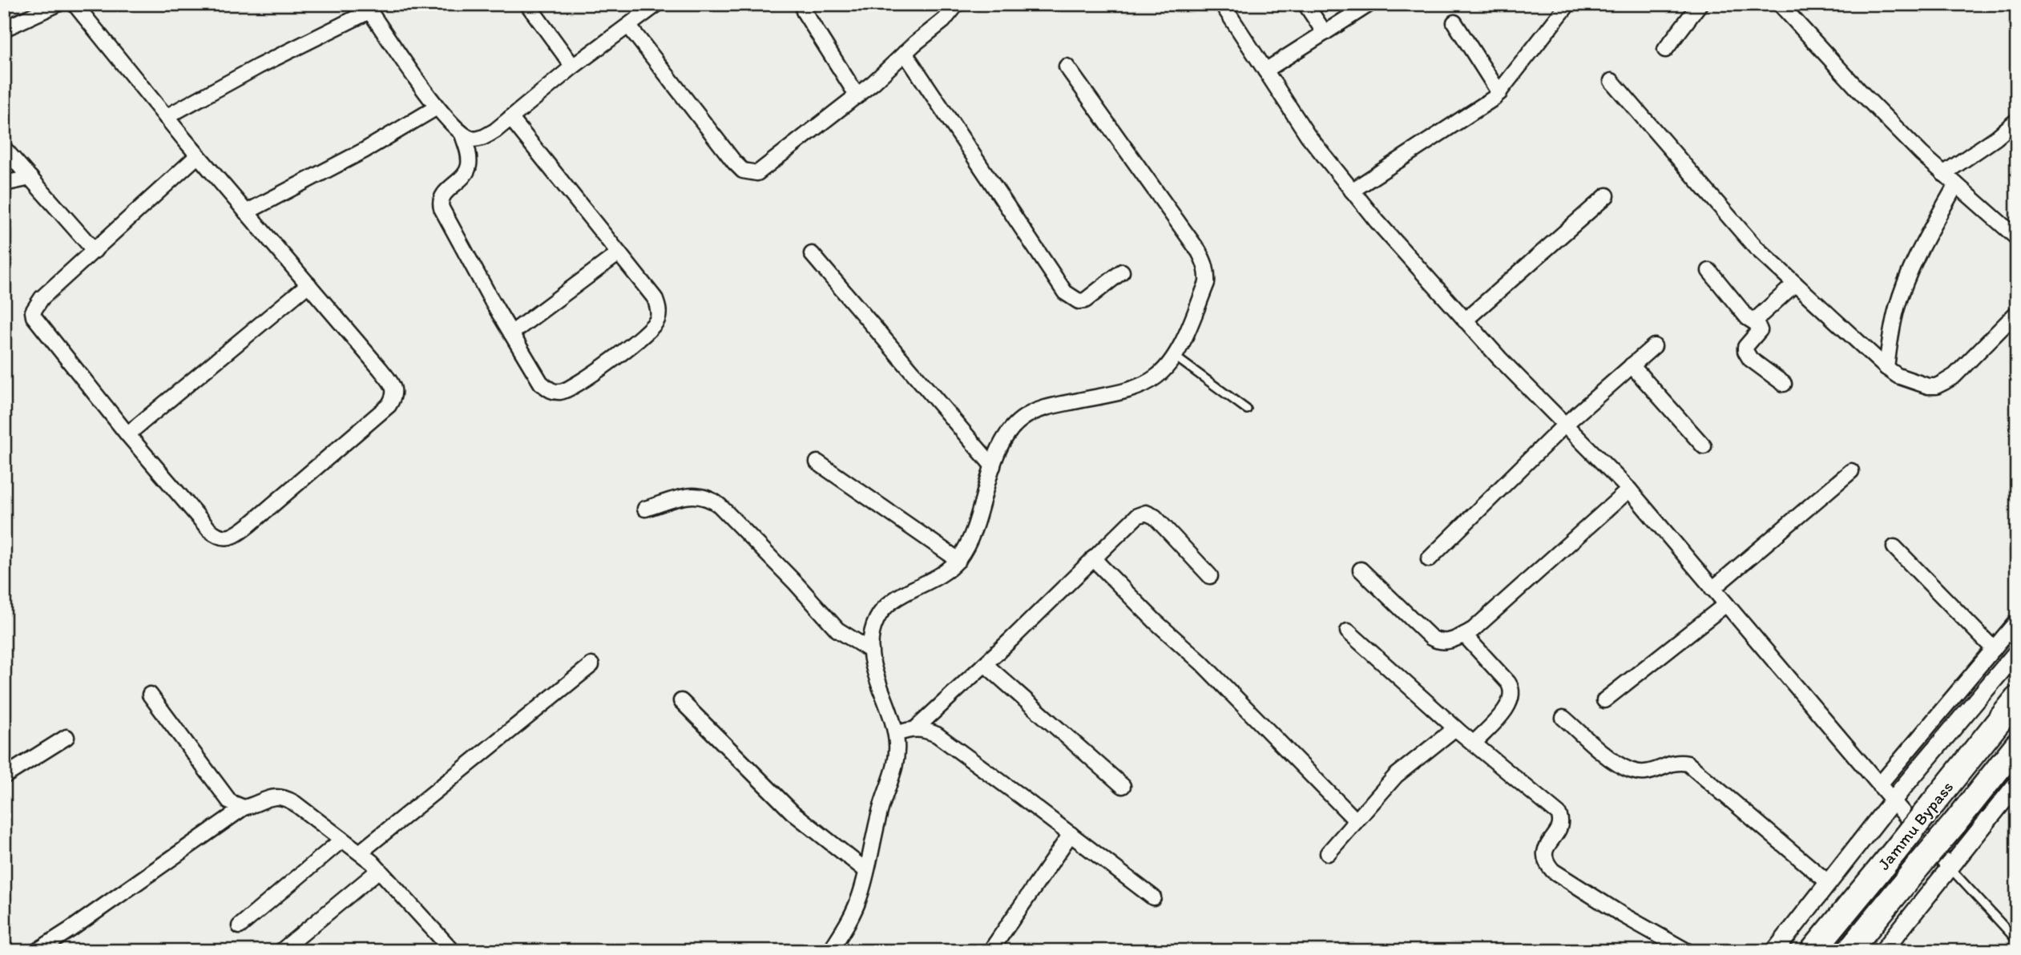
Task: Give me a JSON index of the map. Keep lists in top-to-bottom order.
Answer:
{
  "streets": {
    "highway": ["Jammu Bypass"]
  }
}
